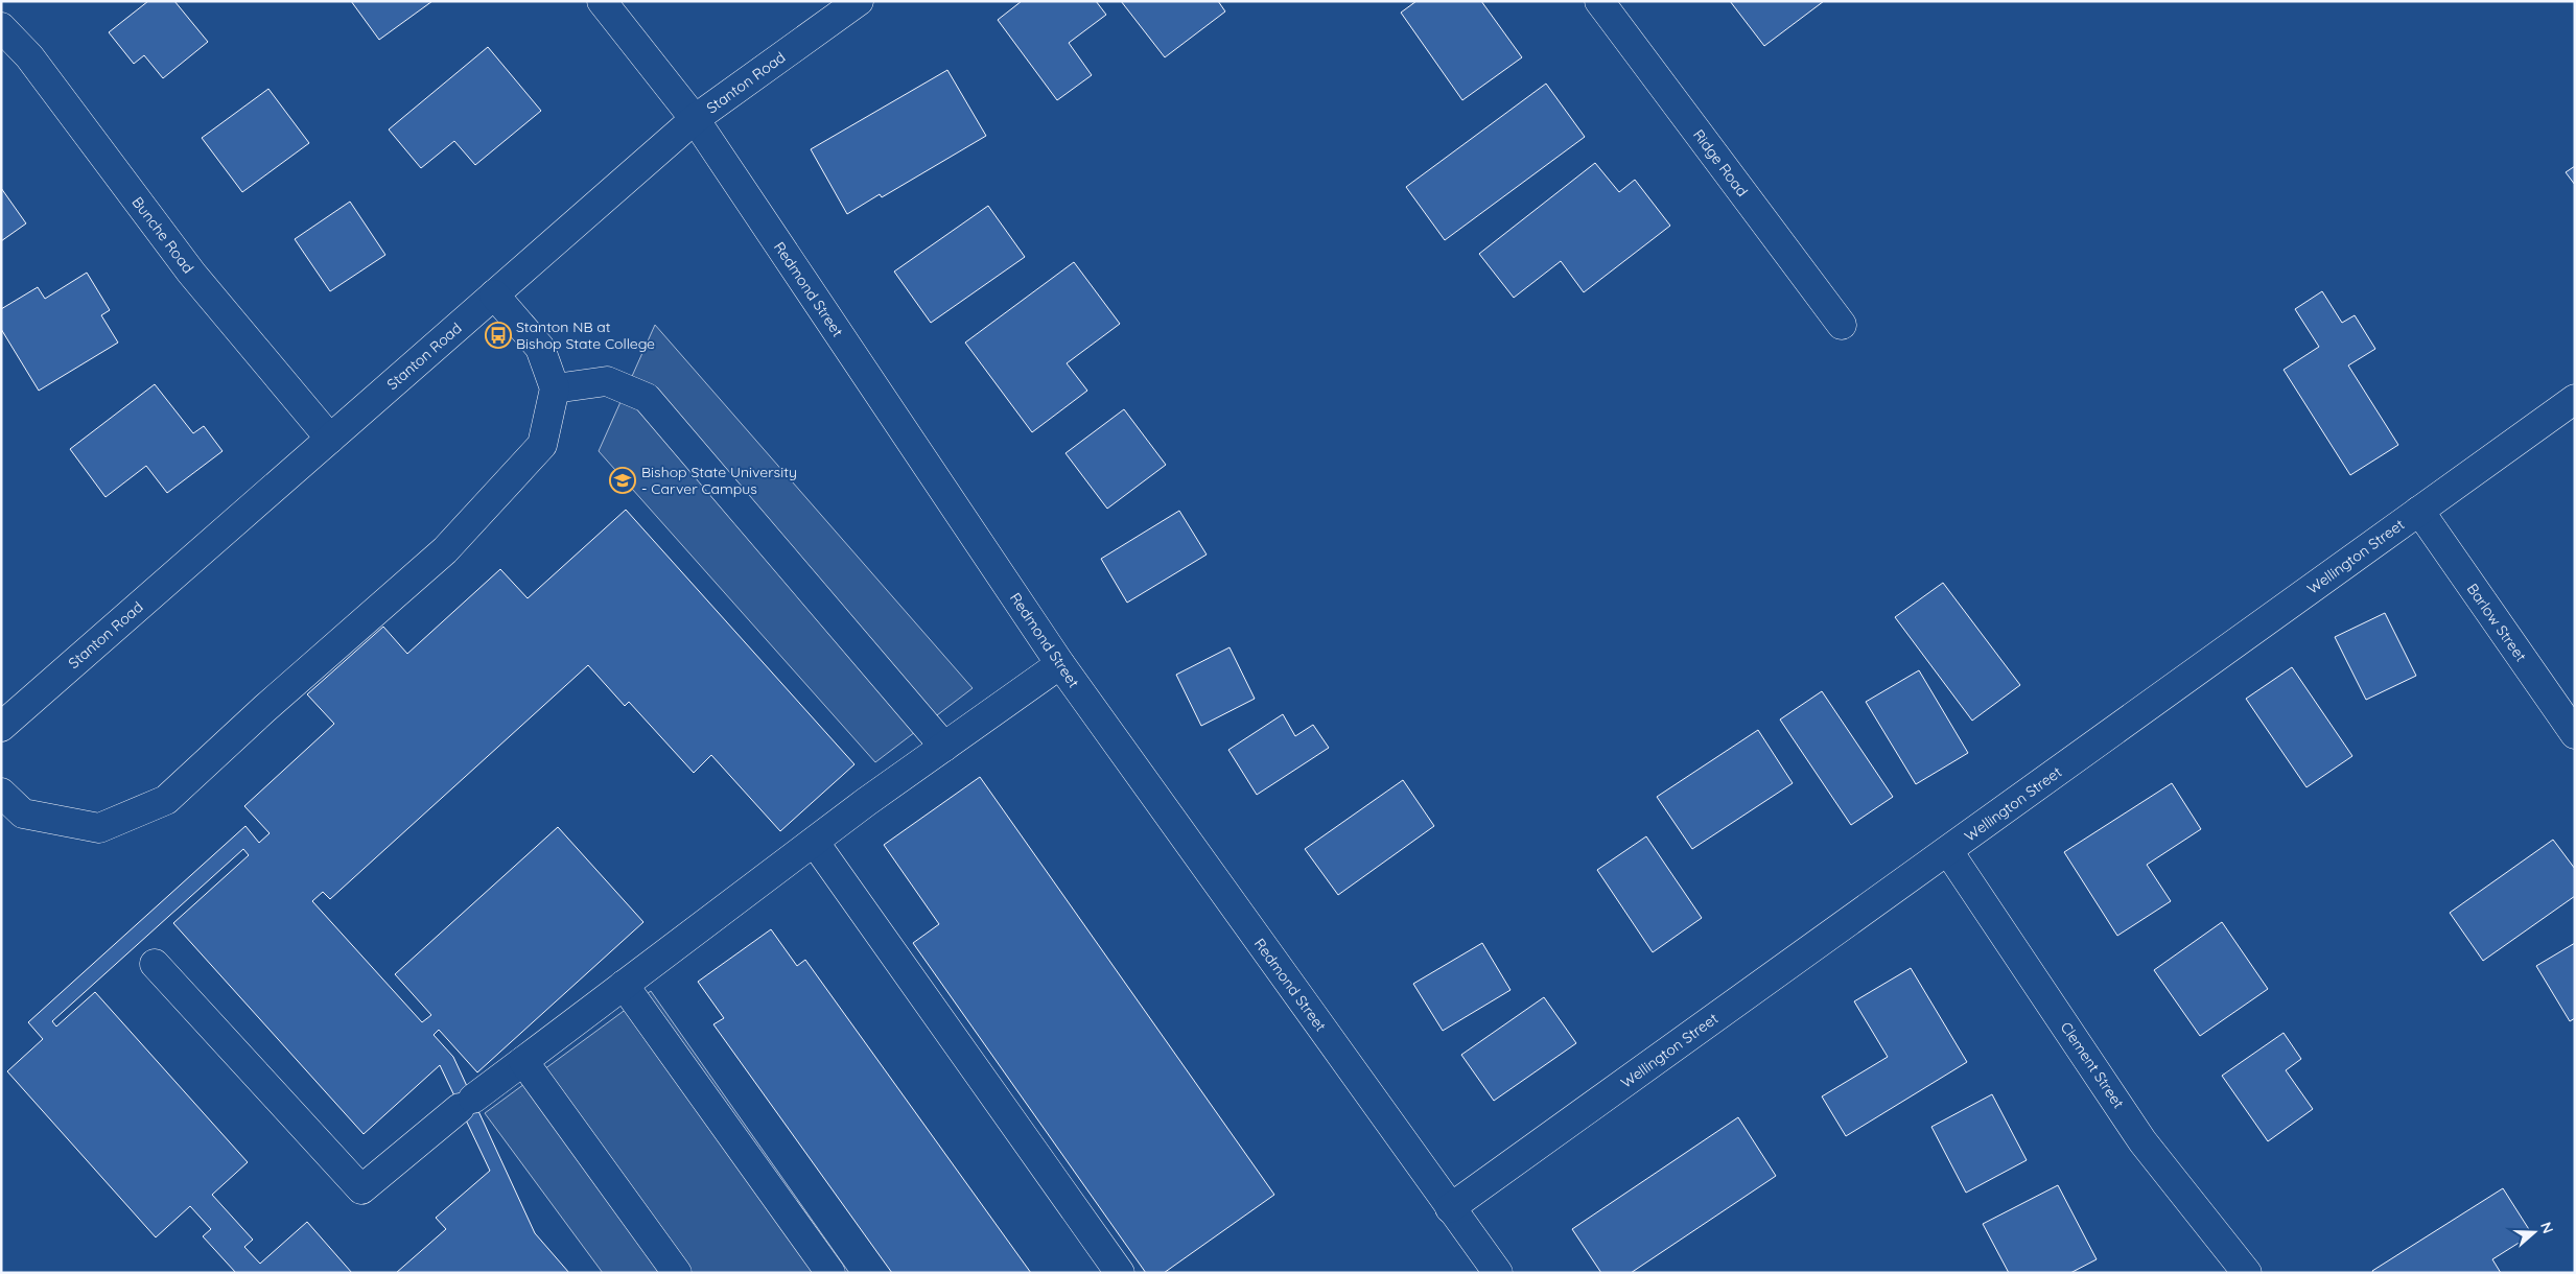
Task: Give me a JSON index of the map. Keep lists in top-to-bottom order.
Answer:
{
  "streets": {
    "street": [
      "Stanton Road",
      "Ridge Road",
      "Bunche Road",
      "Redmond Street",
      "Wellington Street",
      "Barlow Street",
      "Clement Street"
    ]
  },
  "crossings": [
    ["Stanton Road", "Bunche Road"],
    ["Stanton Road", "Redmond Street"],
    ["Redmond Street", "Wellington Street"],
    ["Wellington Street", "Barlow Street"],
    ["Wellington Street", "Clement Street"]
  ],
  "places": {
    "bus stop": ["Stanton NB at Bishop State College"],
    "school or university": ["Bishop State University - Carver Campus"]
  },
  "north": "right"
}
